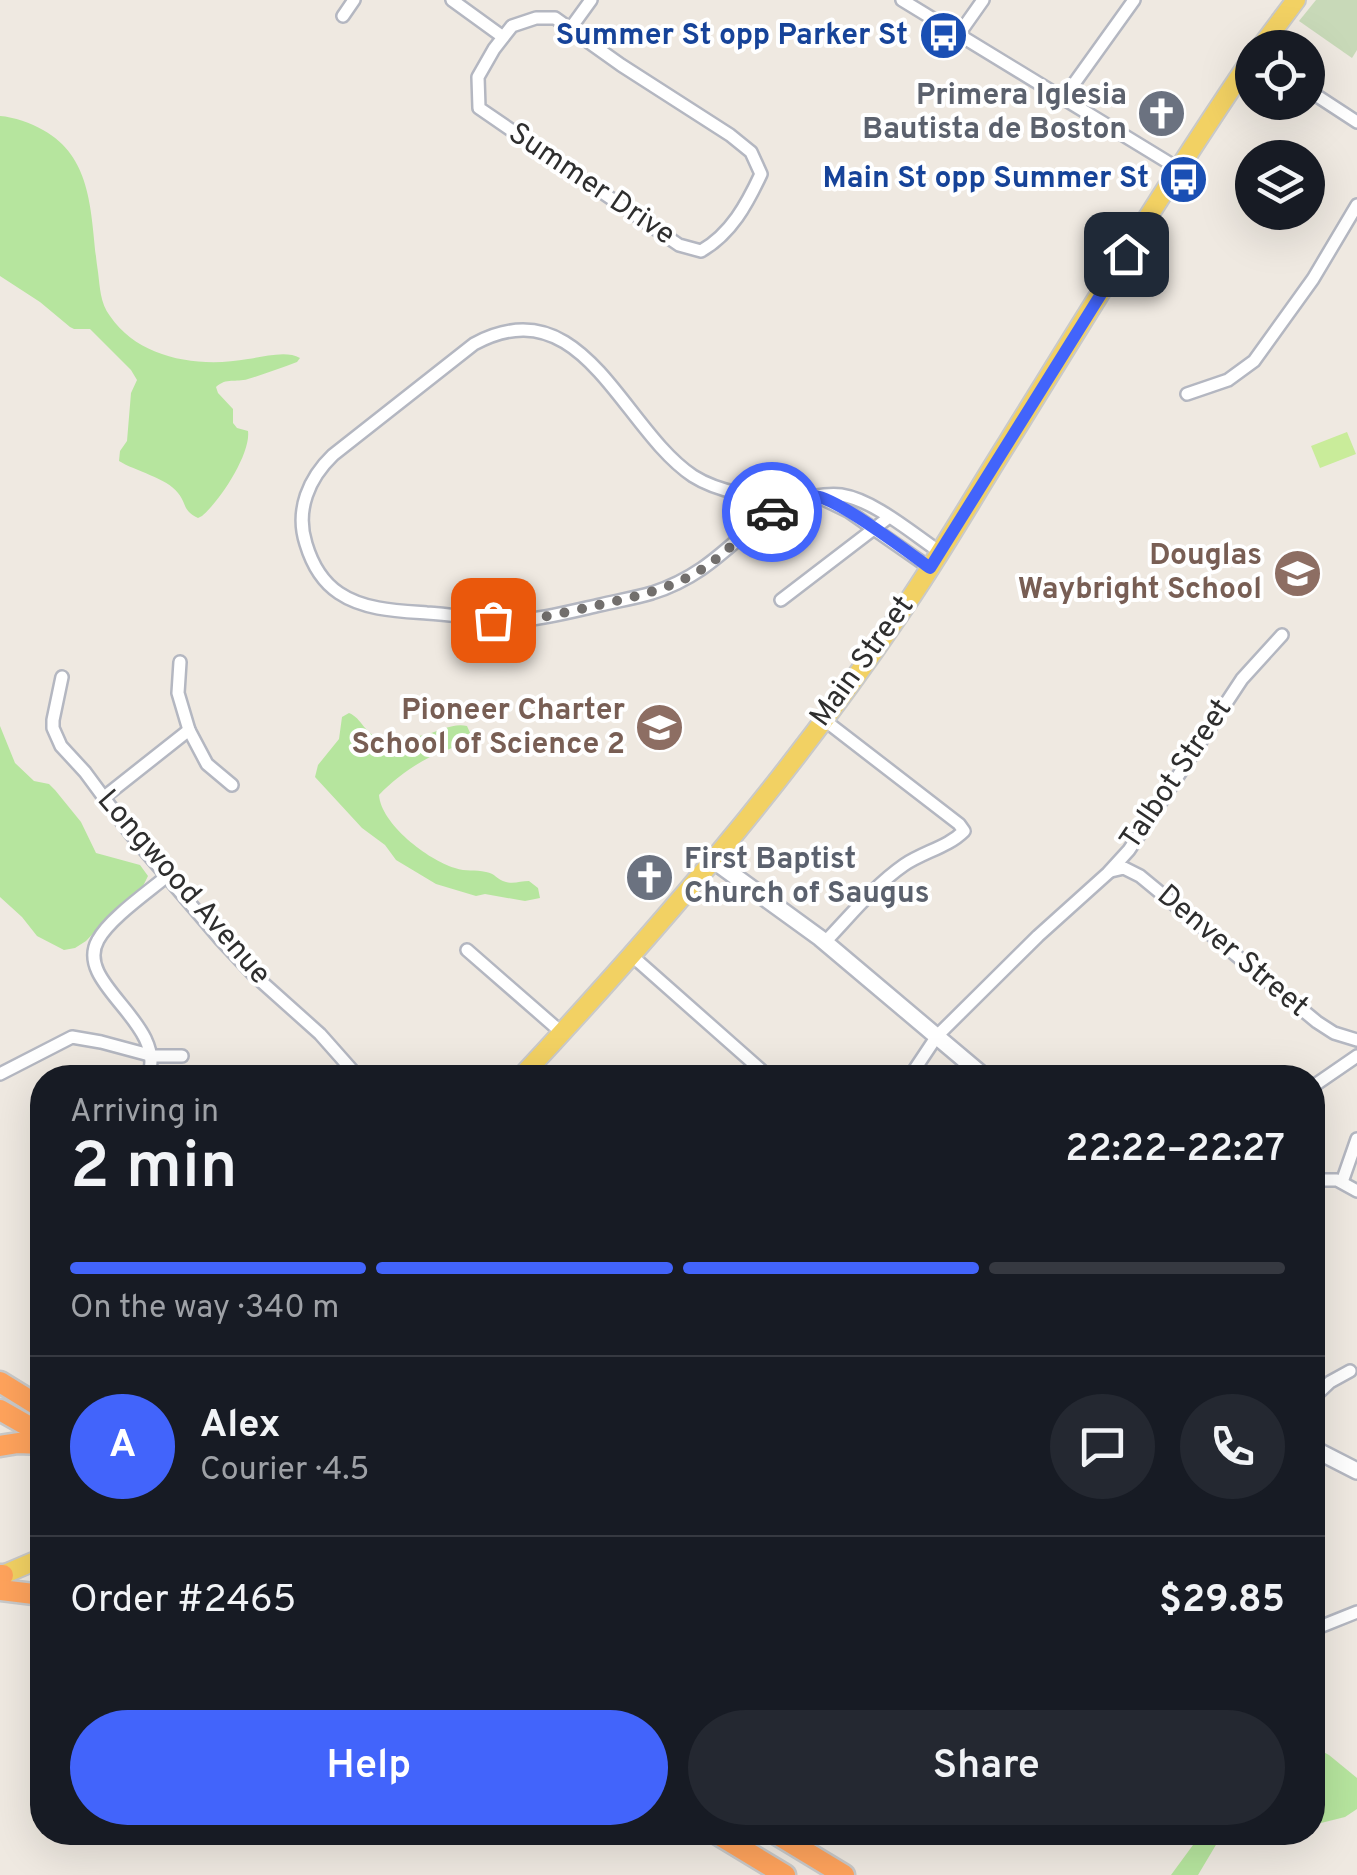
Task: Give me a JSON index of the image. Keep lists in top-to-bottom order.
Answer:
{
  "streets": {
    "main road": ["Main Street"],
    "street": [
      "Summer Drive",
      "Talbot Street",
      "Longwood Avenue",
      "Denver Street"
    ]
  },
  "crossings": [
    ["Talbot Street", "Denver Street"]
  ],
  "places": {
    "bus stop": ["Summer St opp Parker St", "Main St opp Summer St"],
    "church": ["Primera Iglesia Bautista de Boston", "First Baptist Church of Saugus"],
    "school or university": ["Douglas Waybright School", "Pioneer Charter School of Science 2"]
  },
  "page": {
    "heading": ["2 min", "Arriving in", "22:22–22:27"],
    "panel": [
      "Alex",
      "Courier · 4.5",
      "Order #2465",
      "$29.85"
    ],
    "bar": "On the way · 340 m",
    "round": "A",
    "buttons": ["Help", "Share"]
  }
}
